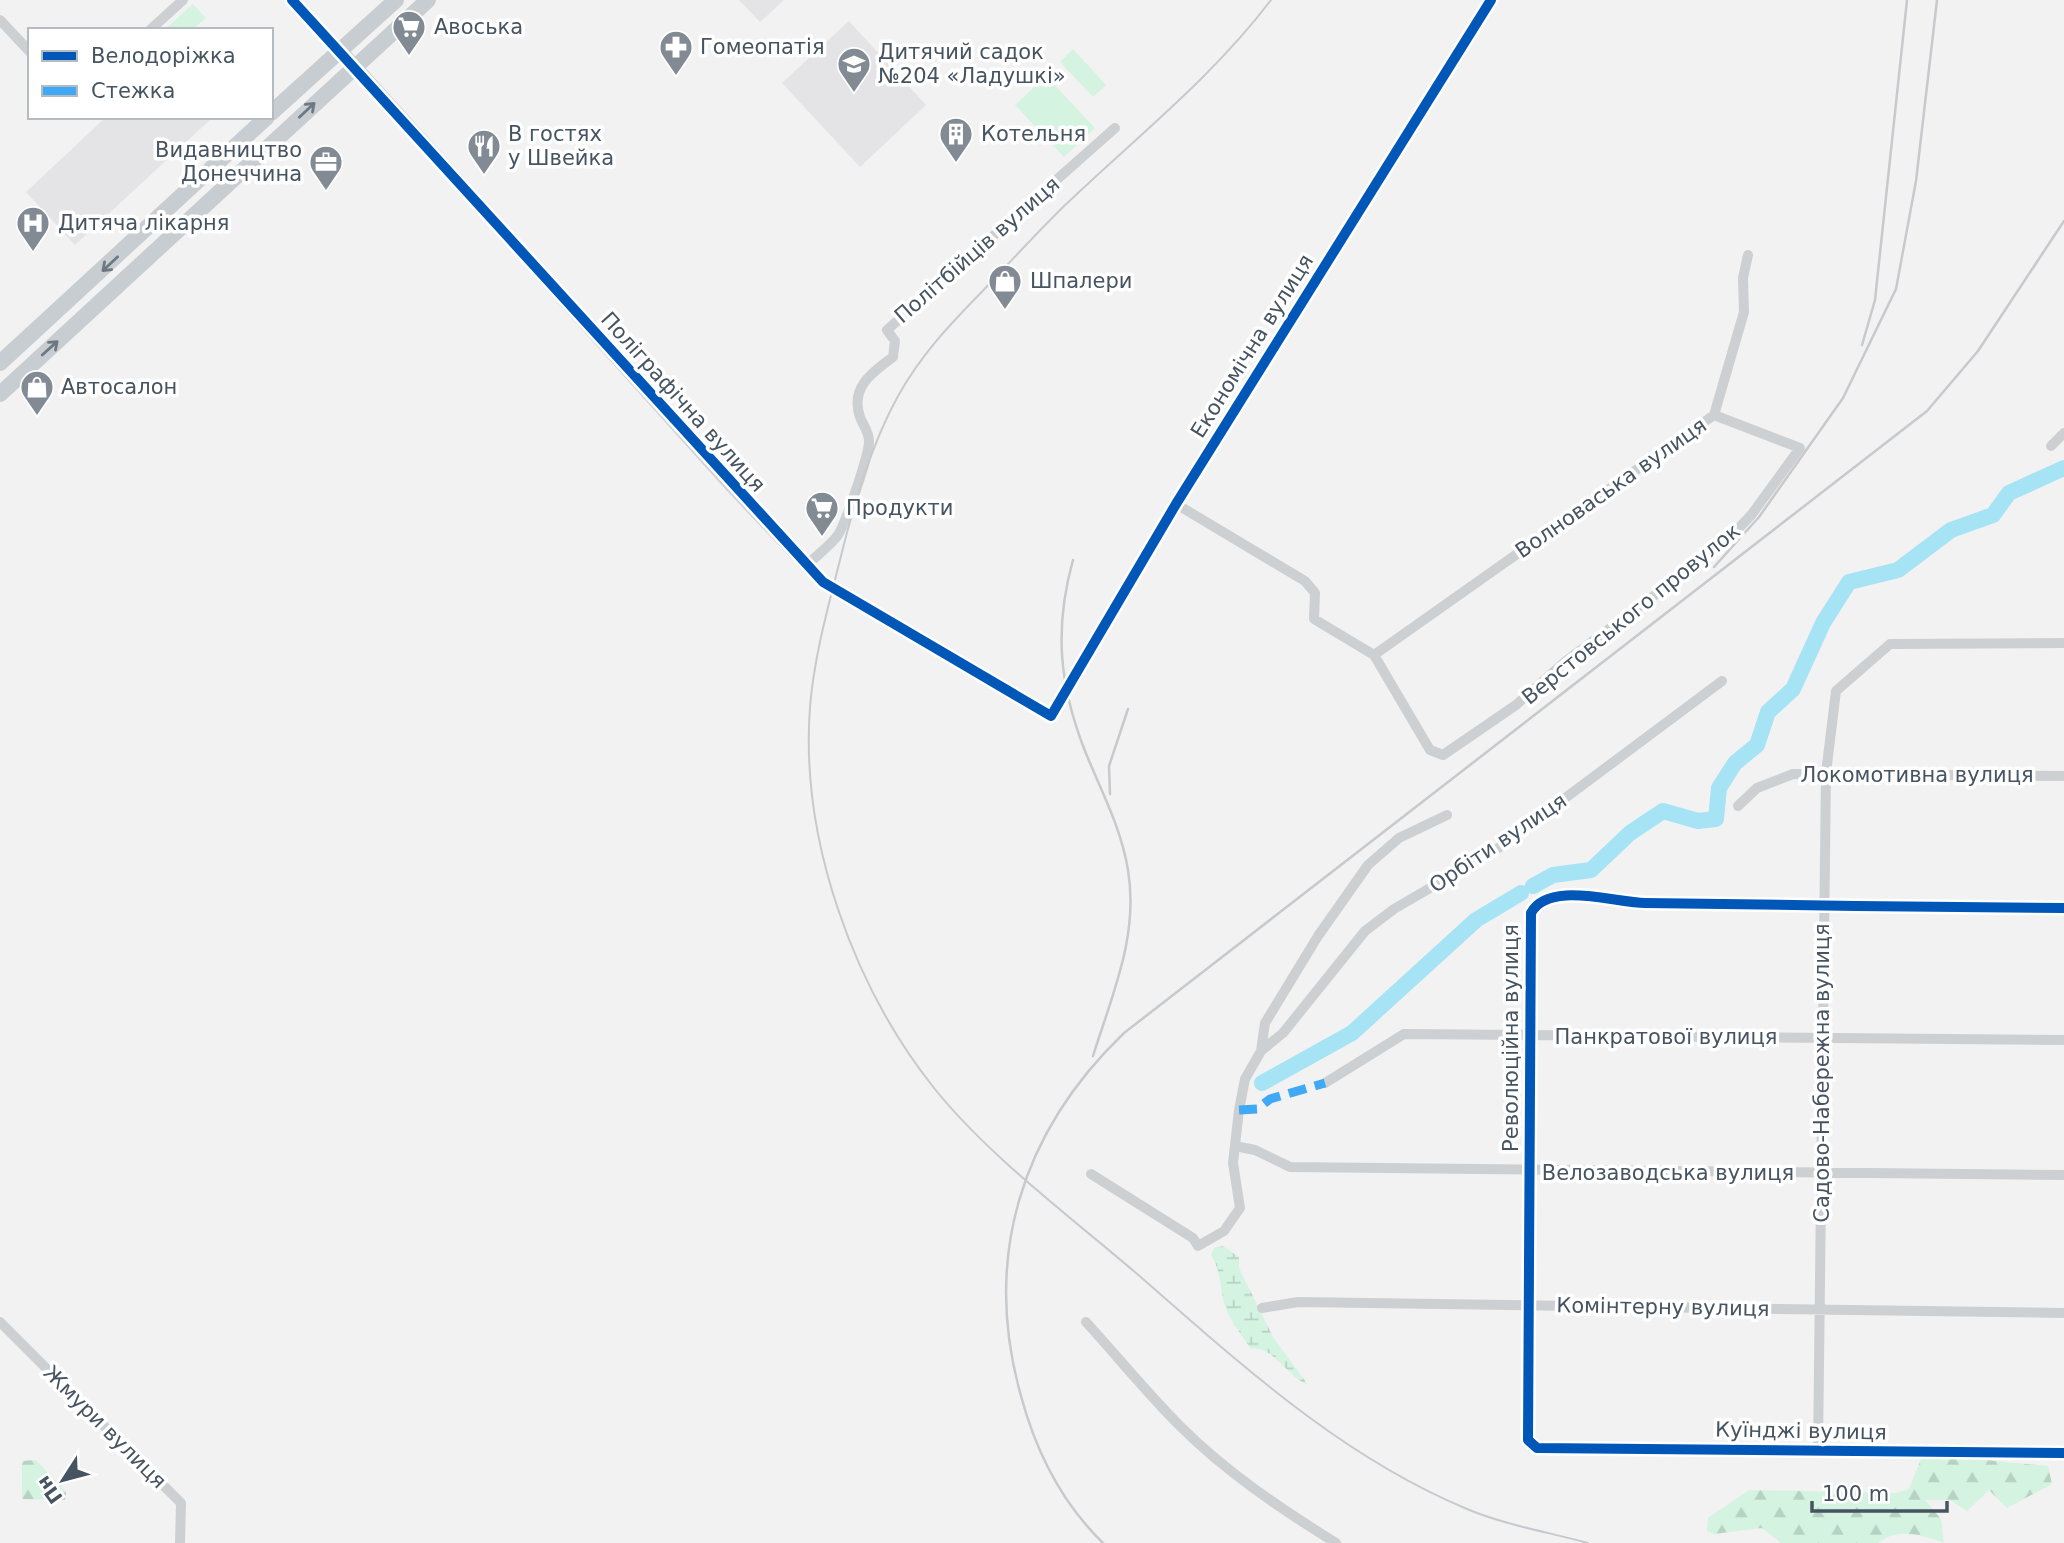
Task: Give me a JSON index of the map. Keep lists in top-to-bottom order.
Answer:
{
  "streets": {
    "street": [
      "Політбійців вулиця",
      "Економічна вулиця",
      "Поліграфічна вулиця",
      "Волноваська вулиця",
      "Верстовського провулок",
      "Локомотивна вулиця",
      "Орбіти вулиця",
      "Панкратової вулиця",
      "Революційна вулиця",
      "Садово-Набережна вулиця",
      "Велозаводська вулиця",
      "Комінтерну вулиця",
      "Жмури вулиця",
      "Куїнджі вулиця"
    ]
  },
  "crossings": [
    ["Політбійців вулиця", "Поліграфічна вулиця"],
    ["Економічна вулиця", "Поліграфічна вулиця"],
    ["Волноваська вулиця", "Верстовського провулок"],
    ["Локомотивна вулиця", "Садово-Набережна вулиця"],
    ["Панкратової вулиця", "Революційна вулиця"],
    ["Панкратової вулиця", "Садово-Набережна вулиця"],
    ["Революційна вулиця", "Садово-Набережна вулиця"],
    ["Революційна вулиця", "Велозаводська вулиця"],
    ["Революційна вулиця", "Комінтерну вулиця"],
    ["Революційна вулиця", "Куїнджі вулиця"],
    ["Садово-Набережна вулиця", "Велозаводська вулиця"],
    ["Садово-Набережна вулиця", "Комінтерну вулиця"],
    ["Садово-Набережна вулиця", "Куїнджі вулиця"]
  ],
  "places": {
    "supermarket": ["Авоська", "Продукти"],
    "pharmacy": ["Гомеопатія"],
    "school or university": ["Дитячий садок №204 «Ладушкі»"],
    "building": ["Котельня"],
    "restaurant": ["В гостях у Швейка"],
    "office": ["Видавництво Донеччина"],
    "hospital": ["Дитяча лікарня"],
    "shop": ["Шпалери", "Автосалон"]
  },
  "legend": ["Велодоріжка", "Стежка"],
  "scale_bar": "100 m",
  "north": "bottom left"
}
